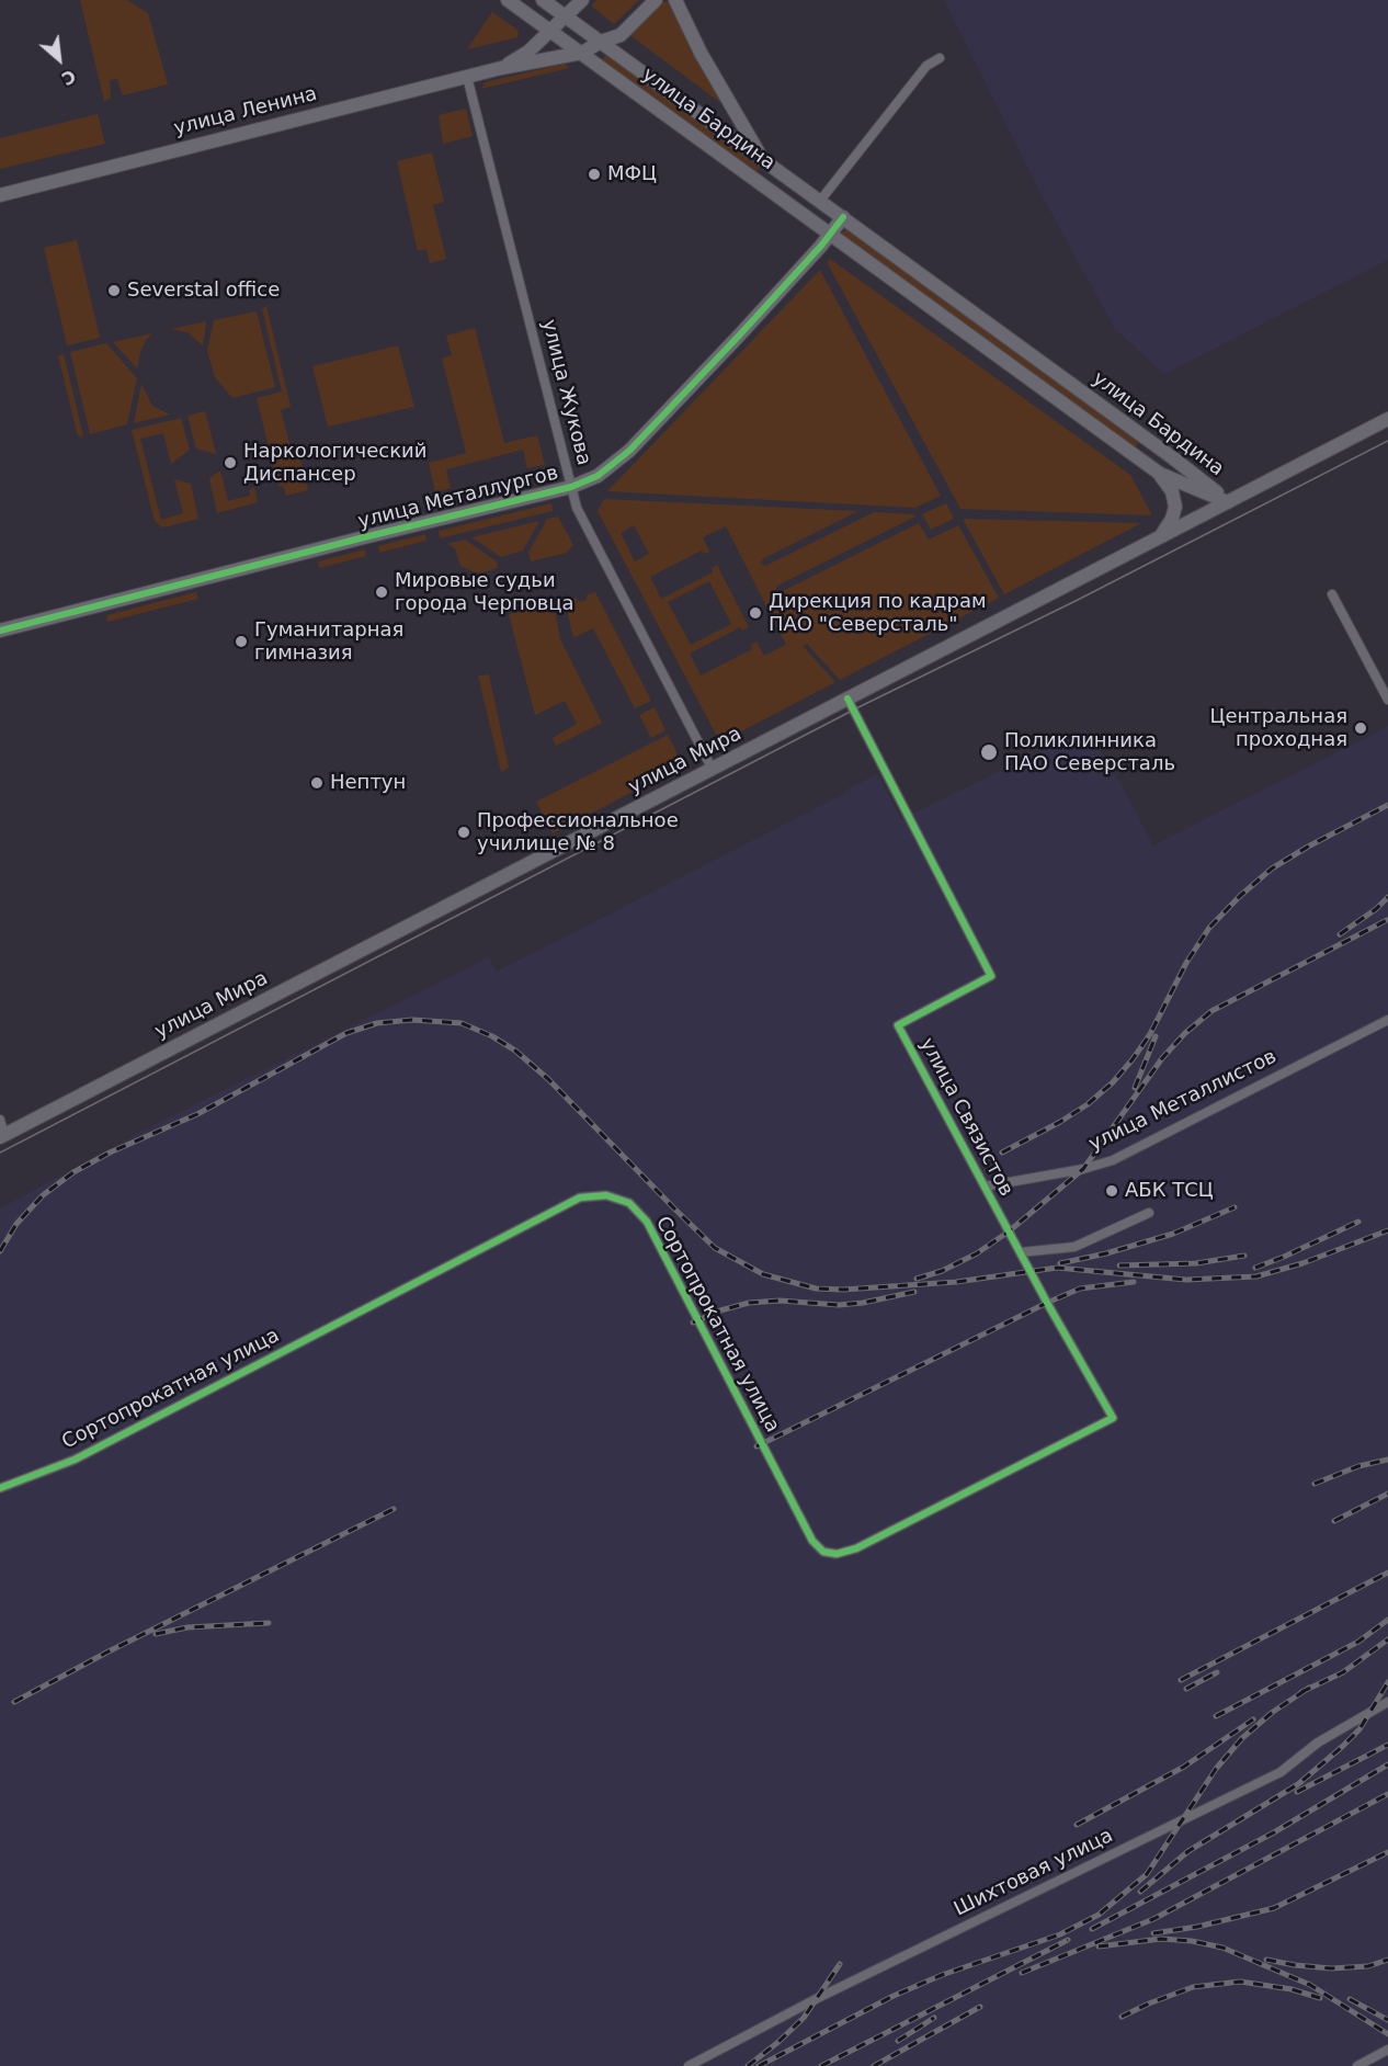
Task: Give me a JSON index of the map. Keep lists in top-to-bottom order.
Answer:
{
  "streets": {
    "main road": [
      "улица Ленина",
      "улица Бардина",
      "улица Металлургов",
      "улица Мира"
    ],
    "street": [
      "улица Жукова",
      "улица Металлистов",
      "улица Связистов",
      "Сортопрокатная улица",
      "Шихтовая улица"
    ]
  },
  "crossings": [
    ["улица Ленина", "улица Бардина"],
    ["улица Ленина", "улица Жукова"],
    ["улица Бардина", "улица Металлургов"],
    ["улица Бардина", "улица Мира"],
    ["улица Жукова", "улица Металлургов"],
    ["улица Жукова", "улица Мира"],
    ["улица Мира", "улица Связистов"],
    ["улица Металлистов", "улица Связистов"],
    ["улица Связистов", "Сортопрокатная улица"]
  ],
  "places": [
    "МФЦ",
    "Severstal office",
    "Наркологический Диспансер",
    "Мировые судьи города Черповца",
    "Дирекция по кадрам ПАО \"Северсталь\"",
    "Гуманитарная гимназия",
    "Центральная проходная",
    "Поликлинника ПАО Северсталь",
    "Нептун",
    "Профессиональное училище № 8",
    "АБК ТСЦ"
  ],
  "north": "bottom right"
}
